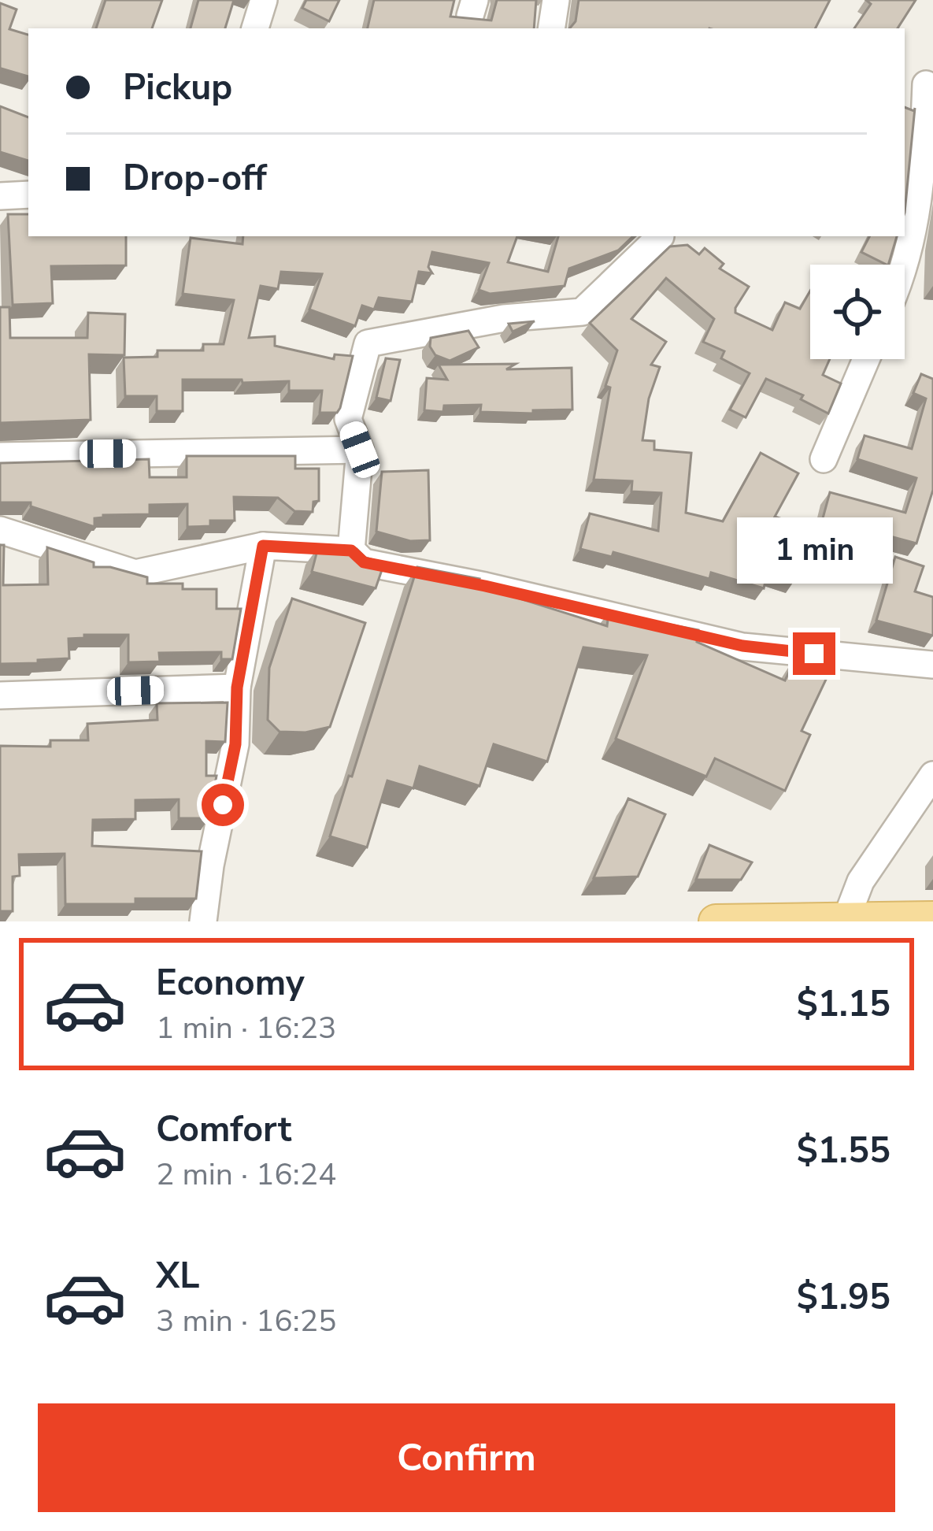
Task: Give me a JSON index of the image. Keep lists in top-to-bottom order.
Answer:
{
  "page": {
    "banner": ["Pickup", "Drop-off"],
    "bubble": "1 min",
    "list": [
      {
        "name": "Economy",
        "note": "1 min · 16:23",
        "value": "$1.15"
      },
      {
        "name": "Comfort",
        "note": "2 min · 16:24",
        "value": "$1.55"
      },
      {
        "name": "XL",
        "note": "3 min · 16:25",
        "value": "$1.95"
      }
    ],
    "buttons": "Confirm"
  }
}
